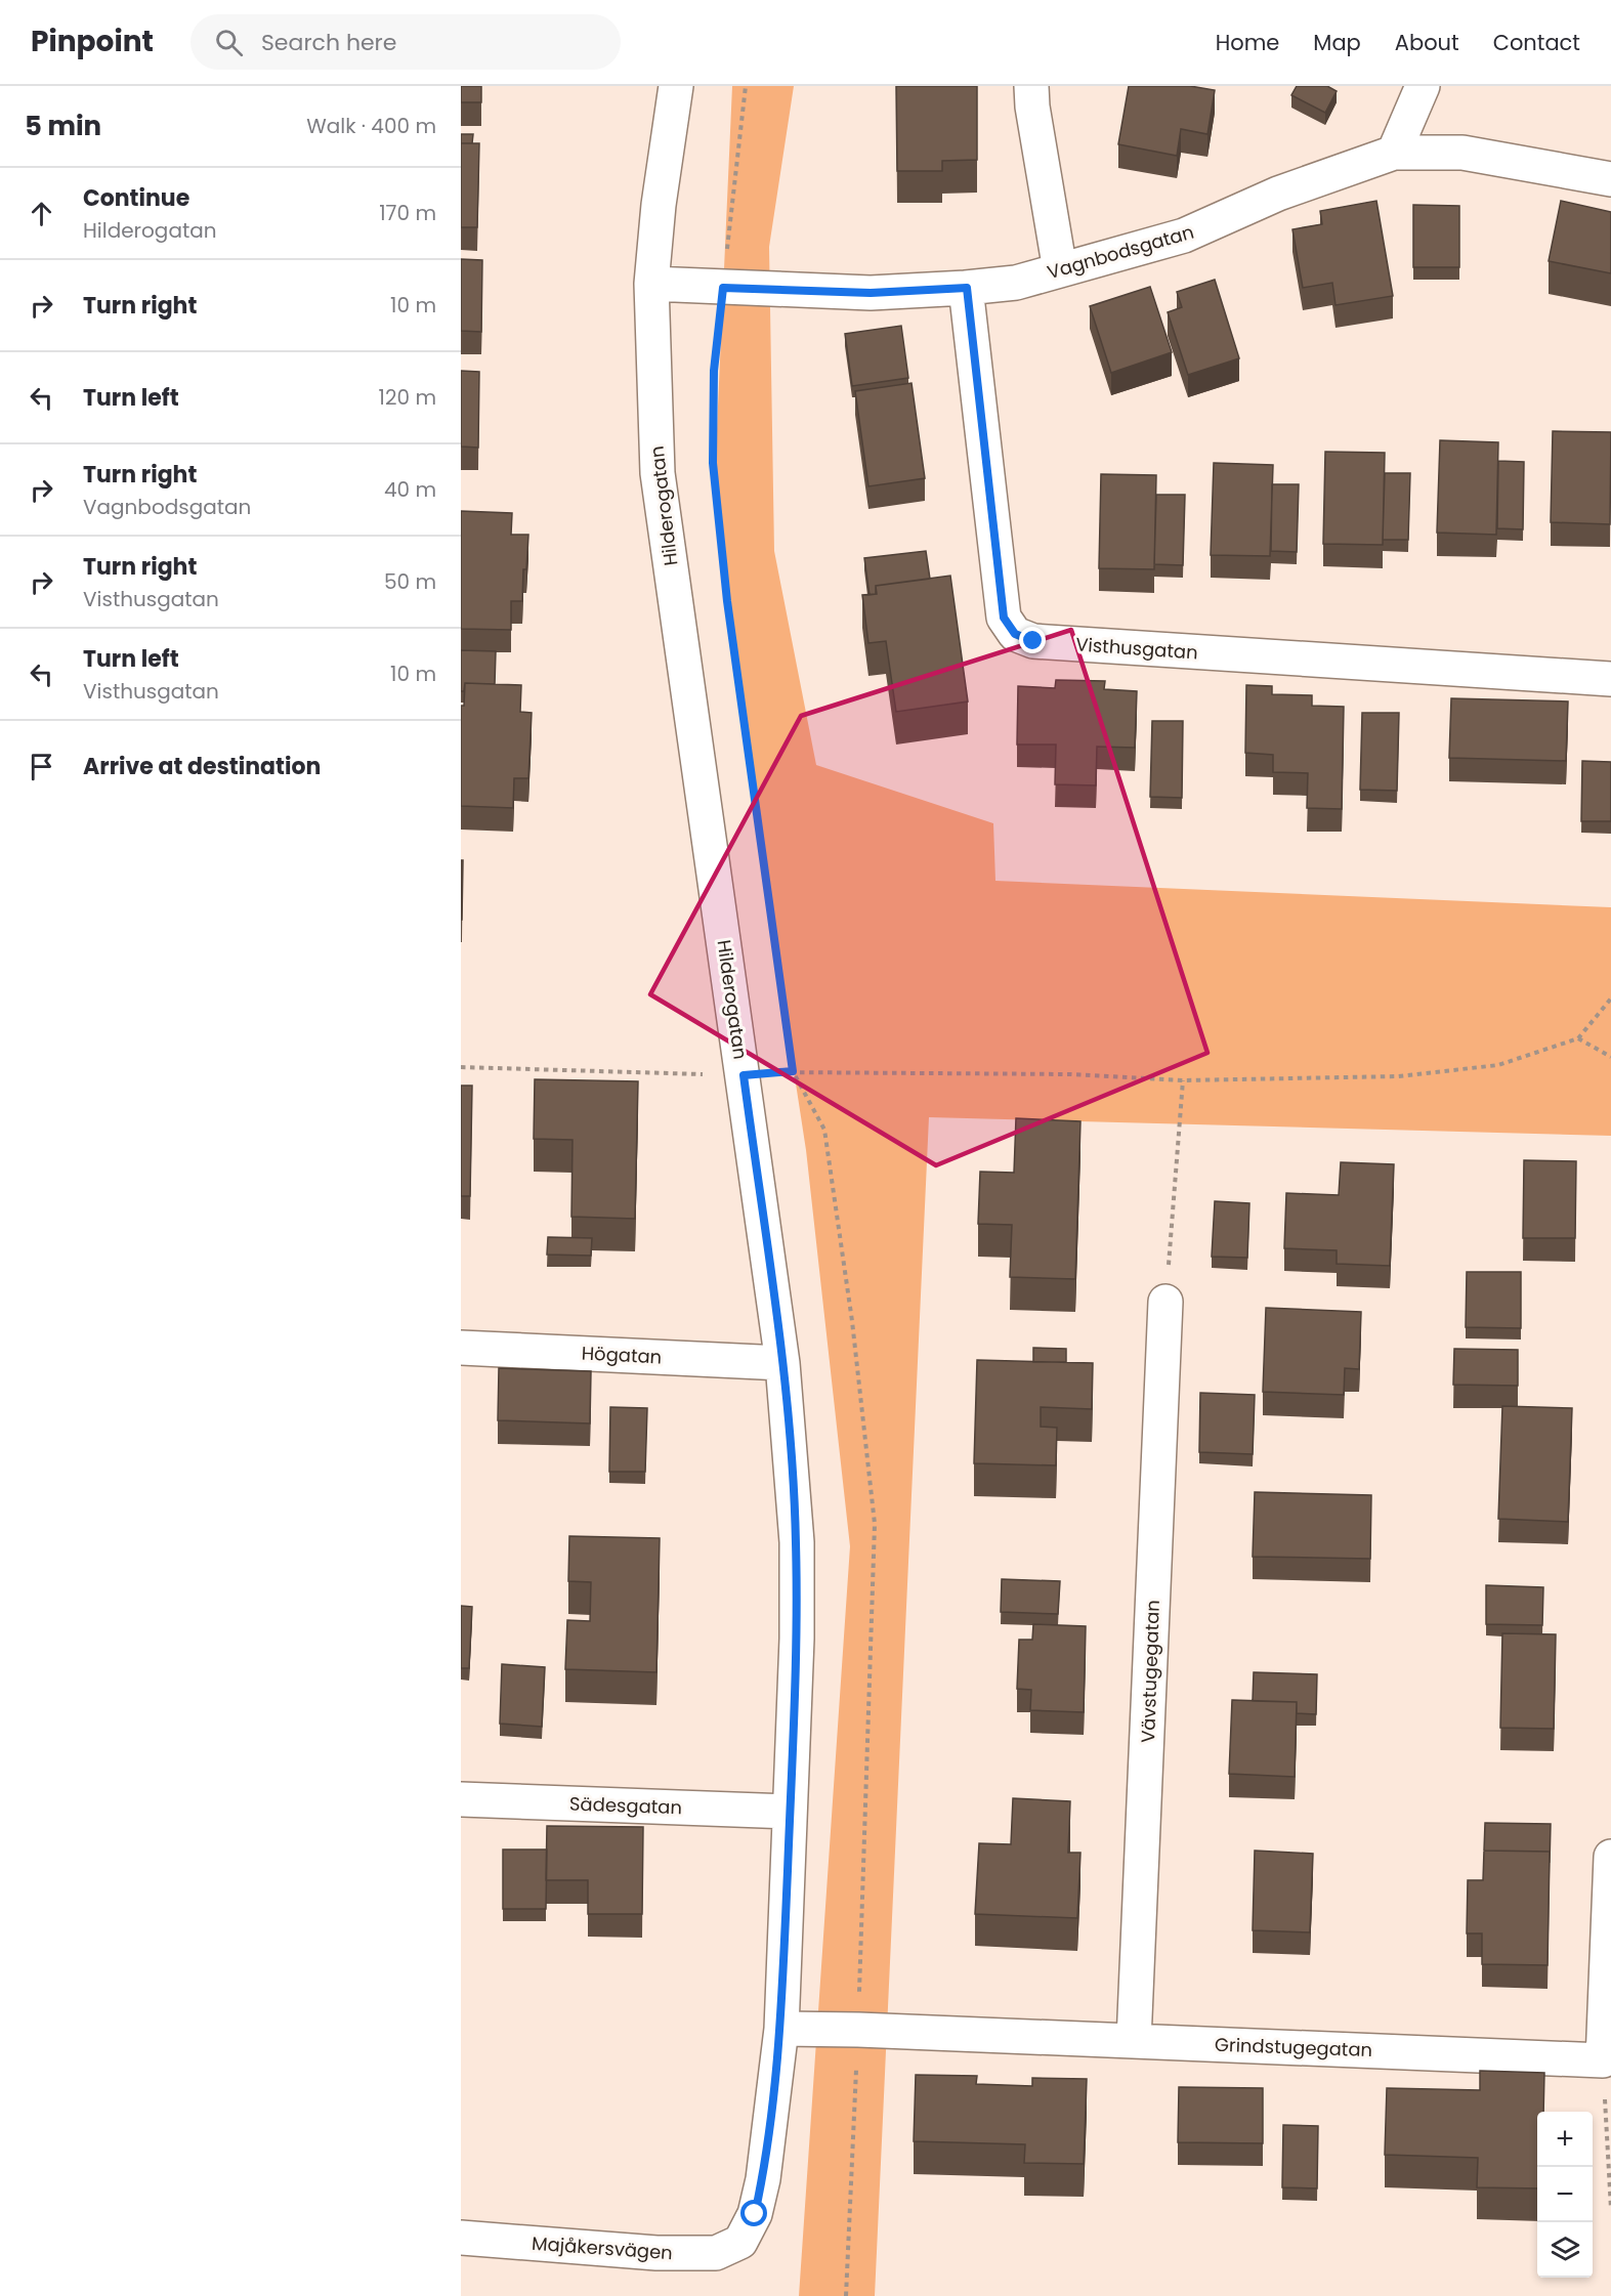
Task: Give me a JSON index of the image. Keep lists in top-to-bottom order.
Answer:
{
  "streets": {
    "street": [
      "Vagnbodsgatan",
      "Hilderogatan",
      "Visthusgatan",
      "Högatan",
      "Vävstugegatan",
      "Sädesgatan",
      "Grindstugegatan",
      "Majåkersvägen"
    ]
  },
  "crossings": [
    ["Vagnbodsgatan", "Hilderogatan"],
    ["Vagnbodsgatan", "Visthusgatan"],
    ["Hilderogatan", "Högatan"],
    ["Hilderogatan", "Sädesgatan"],
    ["Hilderogatan", "Grindstugegatan"],
    ["Hilderogatan", "Majåkersvägen"],
    ["Vävstugegatan", "Grindstugegatan"]
  ],
  "page": {
    "header": "Pinpoint",
    "search": "Search here",
    "nav": [
      "Home",
      "Map",
      "About",
      "Contact"
    ],
    "heading": ["5 min", "Walk · 400 m"],
    "list": [
      ["Continue", "Hilderogatan", "170 m"],
      ["Turn right", "10 m"],
      ["Turn left", "120 m"],
      ["Turn right", "Vagnbodsgatan", "40 m"],
      ["Turn right", "Visthusgatan", "50 m"],
      ["Turn left", "Visthusgatan", "10 m"],
      "Arrive at destination"
    ],
    "map_buttons": ["+", "−"]
  }
}
